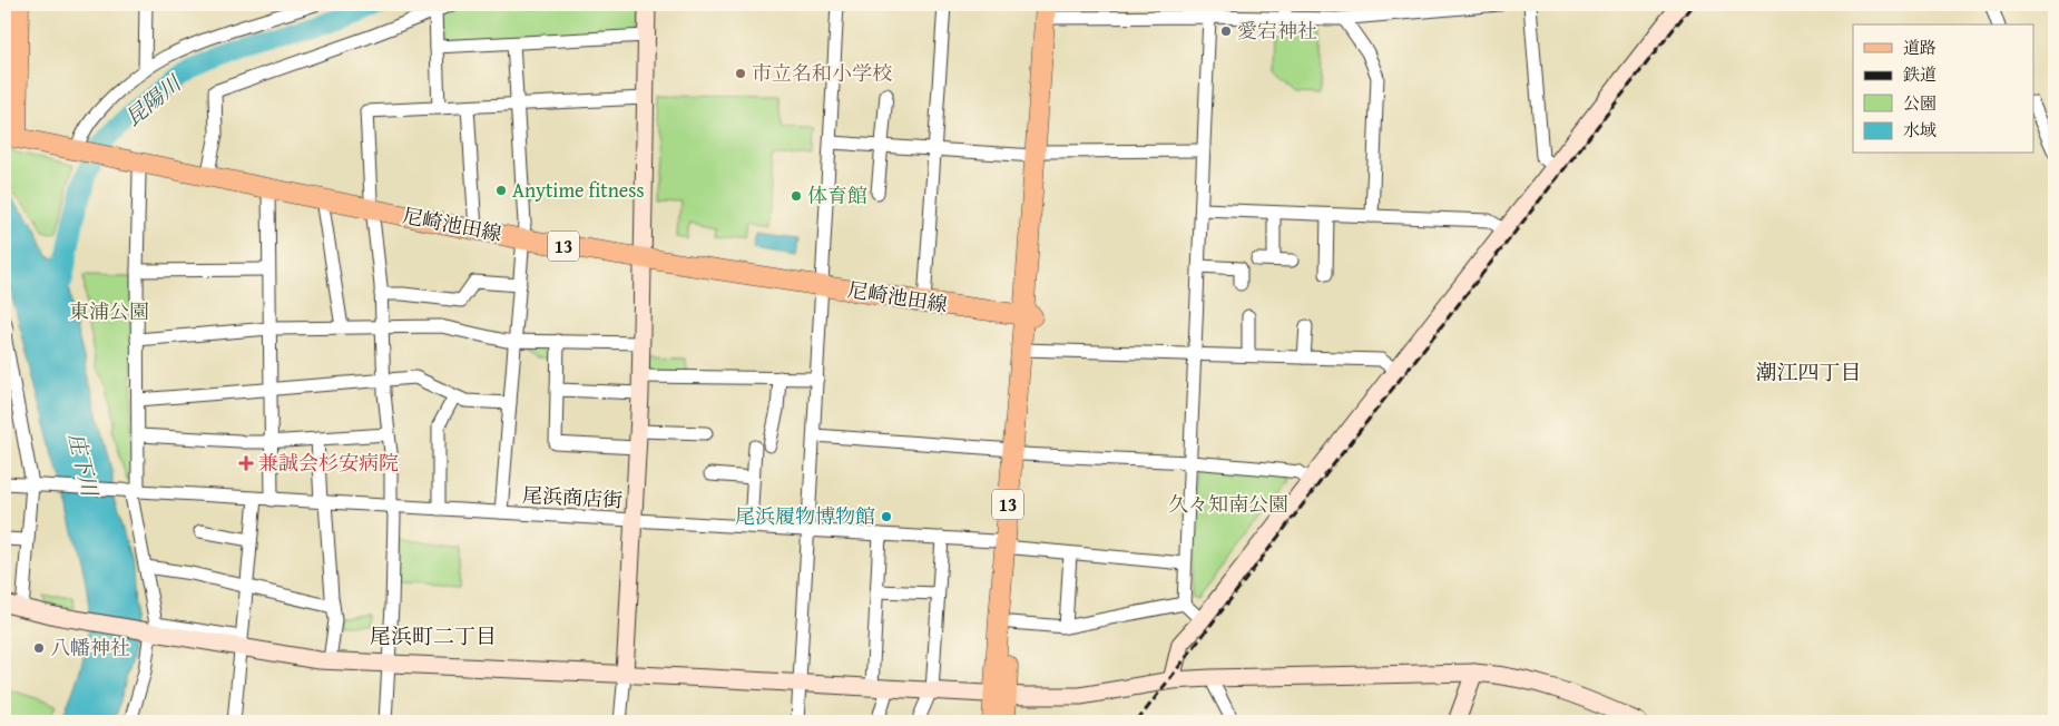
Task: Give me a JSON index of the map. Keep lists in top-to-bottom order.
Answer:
{
  "streets": {
    "main road": ["尼崎池田線", "13"],
    "street": ["尾浜商店街"]
  },
  "crossings": [
    ["尼崎池田線", "13"],
    ["13", "尾浜商店街"]
  ],
  "districts": ["潮江四丁目", "尾浜町二丁目"],
  "water": ["昆陽川", "庄下川"],
  "parks": ["東浦公園", "久々知南公園"],
  "places": {
    "other": [
      "愛宕神社",
      "市立名和小学校",
      "Anytime fitness",
      "体育館",
      "尾浜履物博物館",
      "八幡神社"
    ],
    "health": ["兼誠会杉安病院"]
  },
  "legend": [
    "道路",
    "鉄道",
    "公園",
    "水域"
  ]
}
